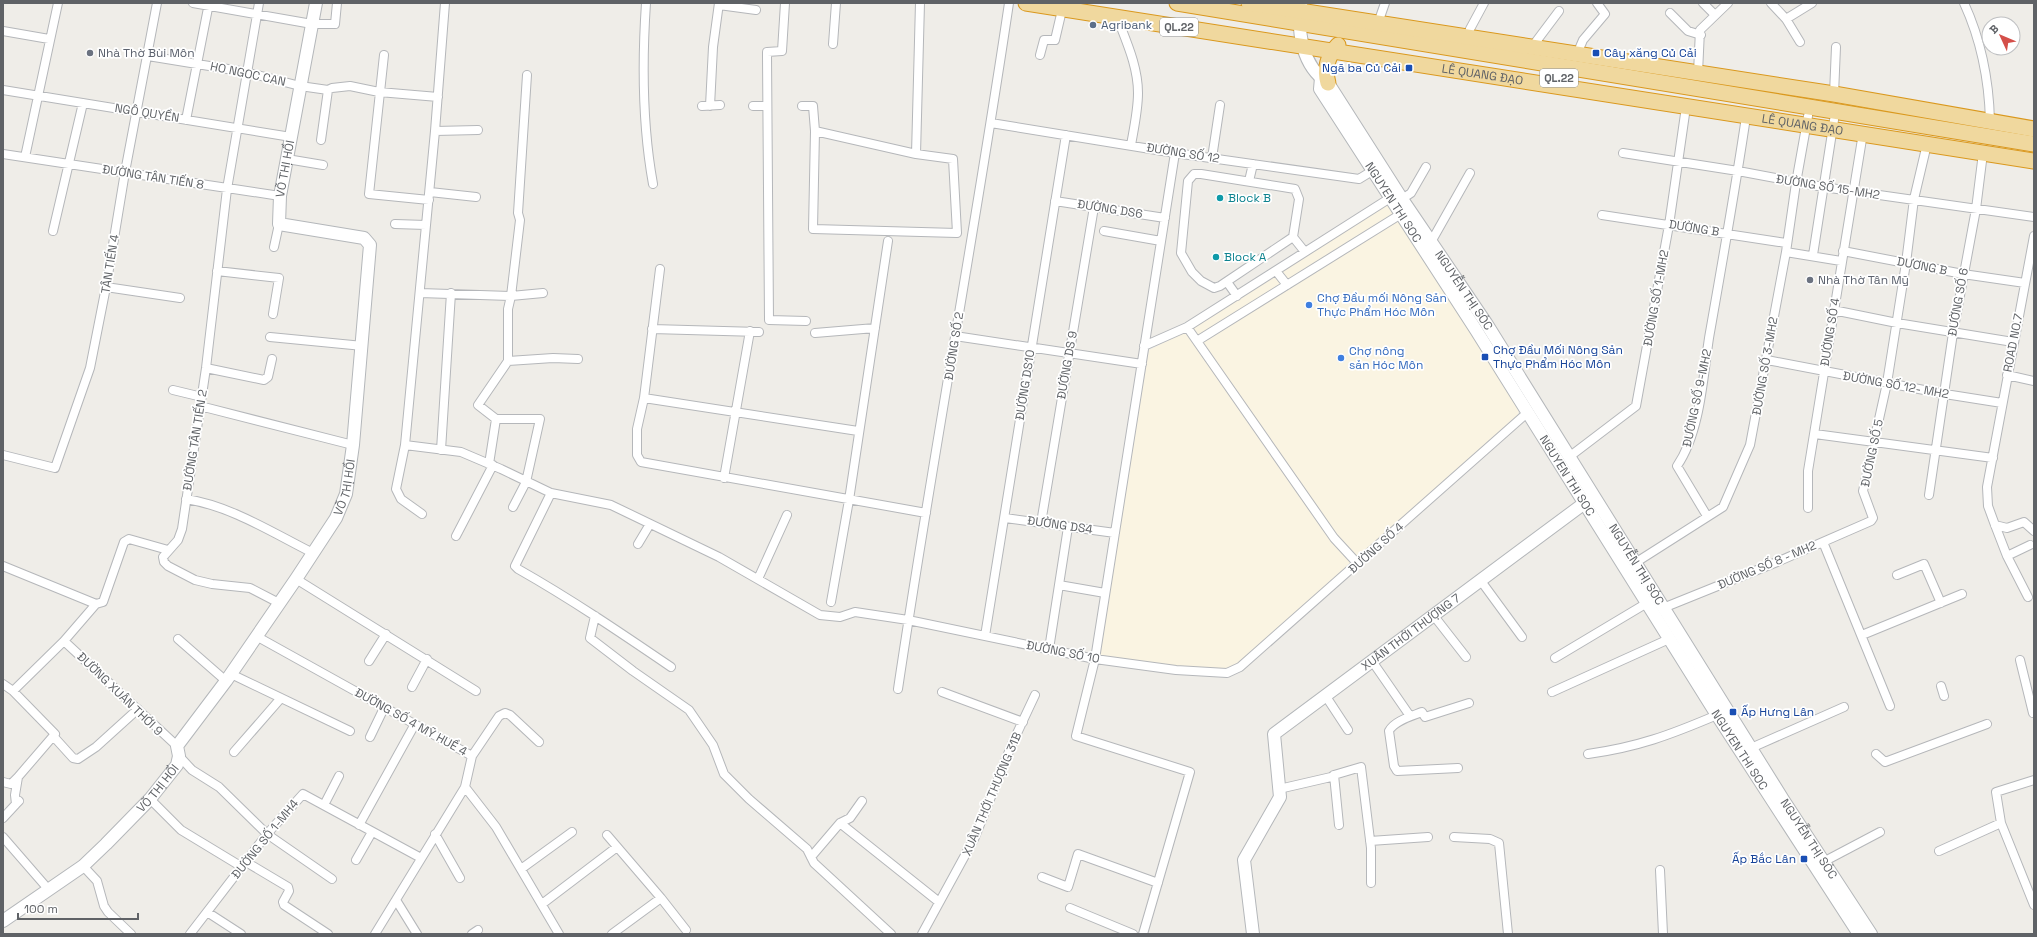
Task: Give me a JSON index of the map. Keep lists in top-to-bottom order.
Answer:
{
  "streets": {
    "highway": ["QL.22", "LÊ QUANG ĐẠO"],
    "main road": [
      "VÕ THỊ HỒI",
      "NGUYEN THI SOC",
      "NGUYỄN THỊ SÓC",
      "XUÂN THỚI THƯỢNG 7"
    ],
    "street": [
      "HO NGOC CAN",
      "NGÔ QUYỀN",
      "ĐƯỜNG SỐ 12",
      "ĐƯỜNG TÂN TIẾN 8",
      "ĐƯỜNG SỐ 15-MH2",
      "ĐƯỜNG DS6",
      "DƯỜNG B",
      "TÂN TIẾN 4",
      "DƯƠNG B",
      "ĐƯỜNG SỐ 1-MH2",
      "ĐƯỜNG SỐ 6",
      "ĐƯỜNG SỐ 4",
      "ROAD NO.7",
      "ĐƯỜNG SỐ 2",
      "ĐƯỜNG DS 9",
      "ĐƯỜNG SỐ 3-MH2",
      "ĐƯỜNG DS10",
      "ĐƯỜNG SỐ 12- MH2",
      "ĐƯỜNG SỐ 9-MH2",
      "ĐƯỜNG TÂN TIẾN 2",
      "ĐƯỜNG SỐ 5",
      "ĐƯỜNG DS4",
      "ĐƯỜNG SỐ 8 - MH2",
      "ĐƯỜNG SỐ 10",
      "ĐƯỜNG XUÂN THỚI 9",
      "ĐƯỜNG SỐ 4 MỸ HUỀ 4",
      "XUÂN THỚI THƯỢNG 31B",
      "ĐƯỜNG SỐ 1-MH4"
    ]
  },
  "crossings": [
    ["HO NGOC CAN", "VÕ THỊ HỒI"],
    ["HO NGOC CAN", "TÂN TIẾN 4"],
    ["HO NGOC CAN", "ĐƯỜNG TÂN TIẾN 2"],
    ["LÊ QUANG ĐẠO", "NGUYEN THI SOC"],
    ["LÊ QUANG ĐẠO", "ĐƯỜNG SỐ 1-MH2"],
    ["LÊ QUANG ĐẠO", "ĐƯỜNG SỐ 6"],
    ["LÊ QUANG ĐẠO", "ĐƯỜNG SỐ 4"],
    ["LÊ QUANG ĐẠO", "ĐƯỜNG SỐ 3-MH2"],
    ["NGÔ QUYỀN", "VÕ THỊ HỒI"],
    ["NGÔ QUYỀN", "TÂN TIẾN 4"],
    ["NGÔ QUYỀN", "ĐƯỜNG TÂN TIẾN 2"],
    ["ĐƯỜNG SỐ 12", "NGUYEN THI SOC"],
    ["ĐƯỜNG SỐ 12", "ĐƯỜNG SỐ 2"],
    ["ĐƯỜNG SỐ 12", "ĐƯỜNG DS10"],
    ["VÕ THỊ HỒI", "ĐƯỜNG TÂN TIẾN 8"],
    ["VÕ THỊ HỒI", "ĐƯỜNG XUÂN THỚI 9"],
    ["VÕ THỊ HỒI", "ĐƯỜNG SỐ 4 MỸ HUỀ 4"],
    ["ĐƯỜNG TÂN TIẾN 8", "TÂN TIẾN 4"],
    ["ĐƯỜNG TÂN TIẾN 8", "ĐƯỜNG TÂN TIẾN 2"],
    ["ĐƯỜNG SỐ 15-MH2", "ĐƯỜNG SỐ 1-MH2"],
    ["ĐƯỜNG SỐ 15-MH2", "ĐƯỜNG SỐ 6"],
    ["ĐƯỜNG SỐ 15-MH2", "ĐƯỜNG SỐ 4"],
    ["ĐƯỜNG SỐ 15-MH2", "ĐƯỜNG SỐ 3-MH2"],
    ["NGUYEN THI SOC", "NGUYỄN THỊ SÓC"],
    ["NGUYEN THI SOC", "ĐƯỜNG SỐ 4"],
    ["NGUYEN THI SOC", "XUÂN THỚI THƯỢNG 7"],
    ["ĐƯỜNG DS6", "ĐƯỜNG DS 9"],
    ["ĐƯỜNG DS6", "ĐƯỜNG DS10"],
    ["DƯỜNG B", "ĐƯỜNG SỐ 1-MH2"],
    ["DƯỜNG B", "ĐƯỜNG SỐ 3-MH2"],
    ["DƯỜNG B", "ĐƯỜNG SỐ 9-MH2"],
    ["DƯƠNG B", "ĐƯỜNG SỐ 6"],
    ["DƯƠNG B", "ĐƯỜNG SỐ 4"],
    ["DƯƠNG B", "ROAD NO.7"],
    ["DƯƠNG B", "ĐƯỜNG SỐ 5"],
    ["NGUYỄN THỊ SÓC", "ĐƯỜNG SỐ 1-MH2"],
    ["NGUYỄN THỊ SÓC", "ĐƯỜNG SỐ 3-MH2"],
    ["NGUYỄN THỊ SÓC", "ĐƯỜNG SỐ 8 - MH2"],
    ["NGUYỄN THỊ SÓC", "XUÂN THỚI THƯỢNG 7"],
    ["ĐƯỜNG SỐ 6", "ĐƯỜNG SỐ 12- MH2"],
    ["ĐƯỜNG SỐ 4", "ĐƯỜNG SỐ 12- MH2"],
    ["ĐƯỜNG SỐ 4", "ĐƯỜNG SỐ 10"],
    ["ROAD NO.7", "ĐƯỜNG SỐ 12- MH2"],
    ["ĐƯỜNG SỐ 2", "ĐƯỜNG SỐ 10"],
    ["ĐƯỜNG DS 9", "ĐƯỜNG DS4"],
    ["ĐƯỜNG SỐ 3-MH2", "ĐƯỜNG SỐ 12- MH2"],
    ["ĐƯỜNG SỐ 3-MH2", "ĐƯỜNG SỐ 9-MH2"],
    ["ĐƯỜNG DS10", "ĐƯỜNG DS4"],
    ["ĐƯỜNG DS10", "ĐƯỜNG SỐ 10"],
    ["ĐƯỜNG SỐ 12- MH2", "ĐƯỜNG SỐ 5"],
    ["ĐƯỜNG SỐ 5", "ĐƯỜNG SỐ 8 - MH2"],
    ["ĐƯỜNG XUÂN THỚI 9", "ĐƯỜNG SỐ 1-MH4"],
    ["ĐƯỜNG SỐ 4 MỸ HUỀ 4", "ĐƯỜNG SỐ 1-MH4"]
  ],
  "places": {
    "other": [
      "Agribank",
      "Nhà Thờ Bùi Môn",
      "Block B",
      "Block A",
      "Nhà Thờ Tân Mỹ",
      "Chợ Đầu mối Nông Sản Thực Phẩm Hóc Môn",
      "Chợ nông sản Hóc Môn"
    ],
    "transit": [
      "Cây xăng Củ Cải",
      "Ngã ba Củ Cải",
      "Chợ Đầu Mối Nông Sản Thực Phẩm Hóc Môn",
      "Ấp Hưng Lân",
      "Ấp Bắc Lân"
    ]
  },
  "scale_bar": "100 m",
  "north": "top left"
}
